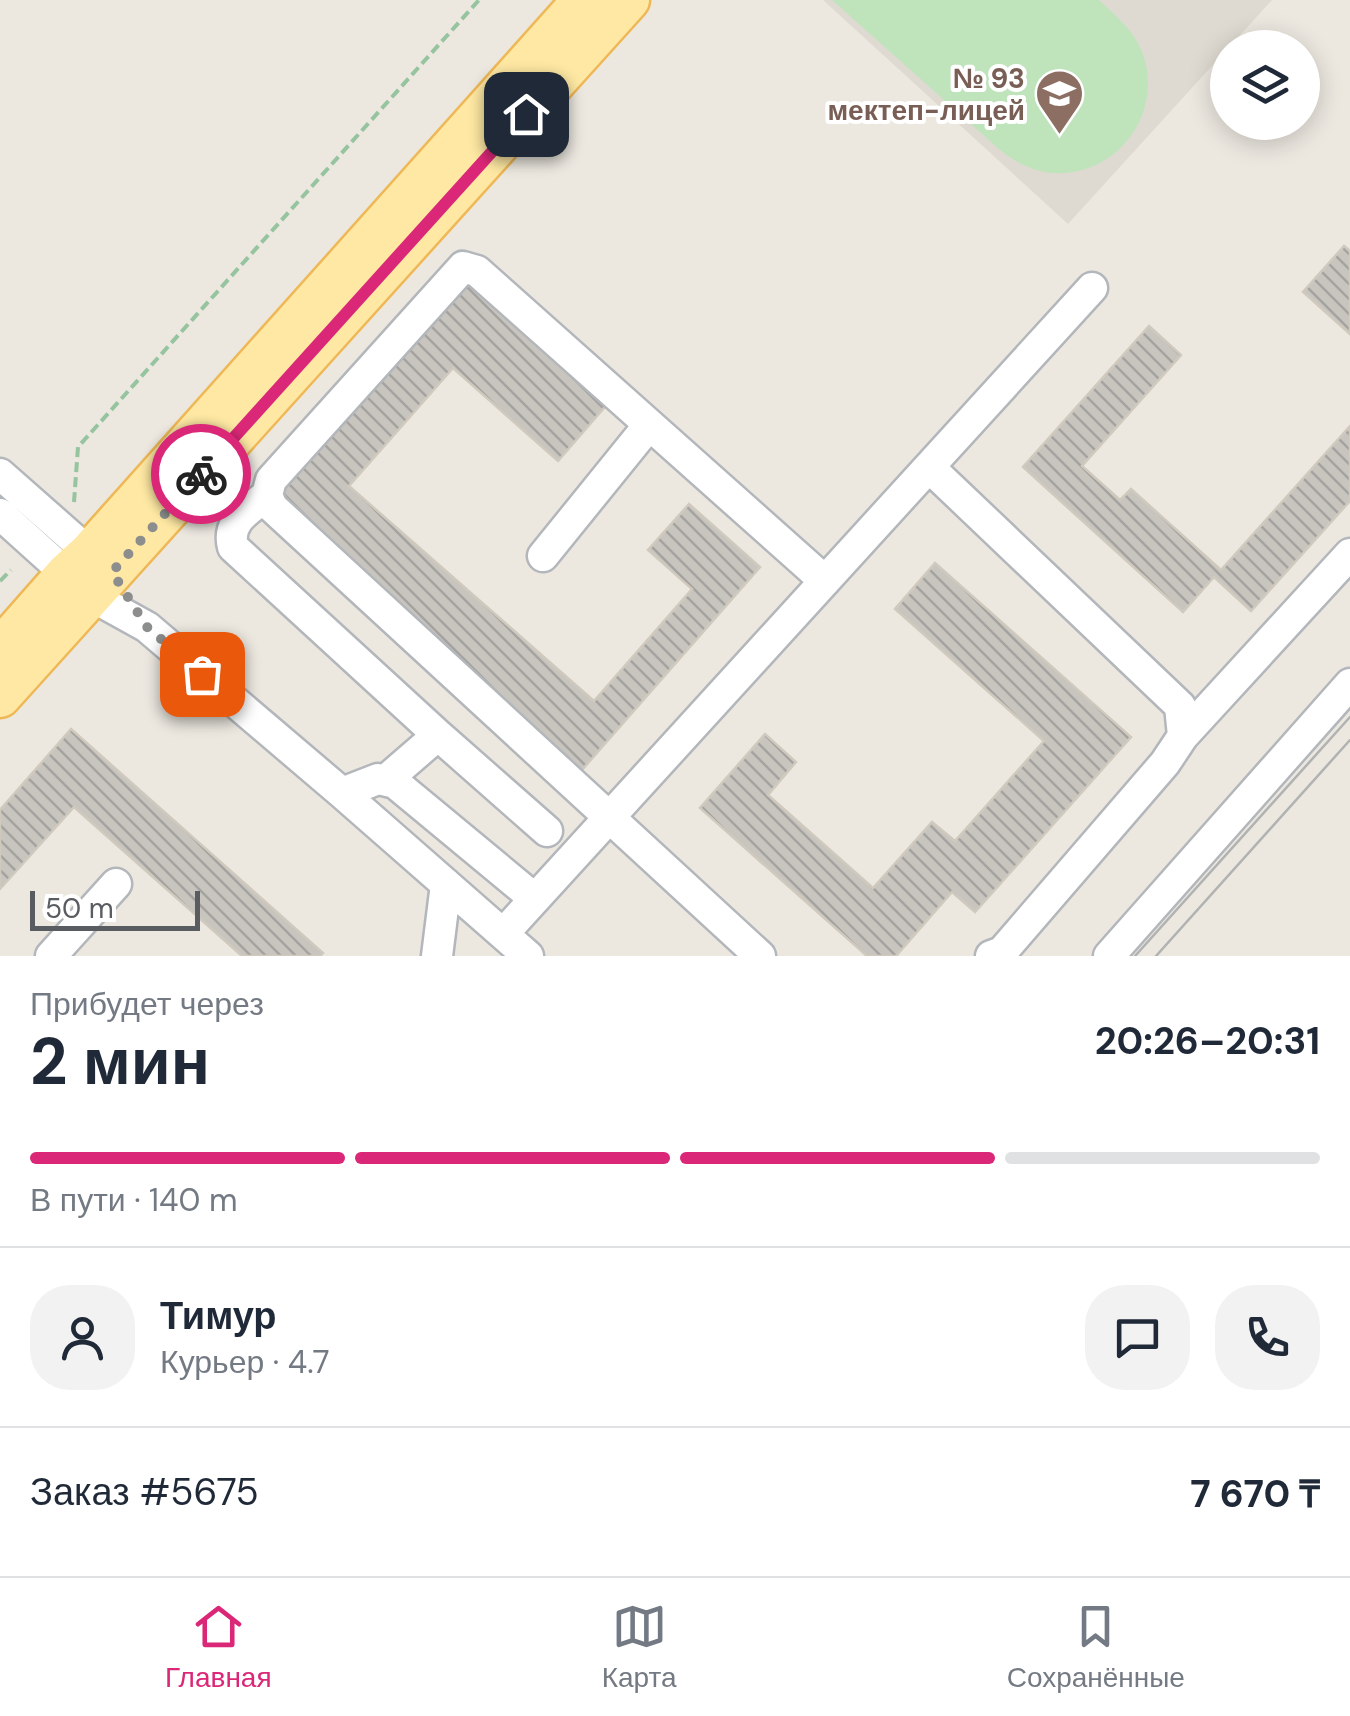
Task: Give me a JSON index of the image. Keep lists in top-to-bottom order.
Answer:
{
  "places": {
    "school or university": ["№ 93 мектеп-лицей"]
  },
  "scale_bar": "50 m",
  "page": {
    "scale": "50 m",
    "heading": ["2 мин", "Прибудет через", "20:26–20:31"],
    "panel": [
      "Тимур",
      "Курьер · 4.7",
      "Заказ #5675",
      "7 670 ₸"
    ],
    "bar": "В пути · 140 m",
    "tabs": ["Главная", "Карта", "Сохранённые"]
  }
}
